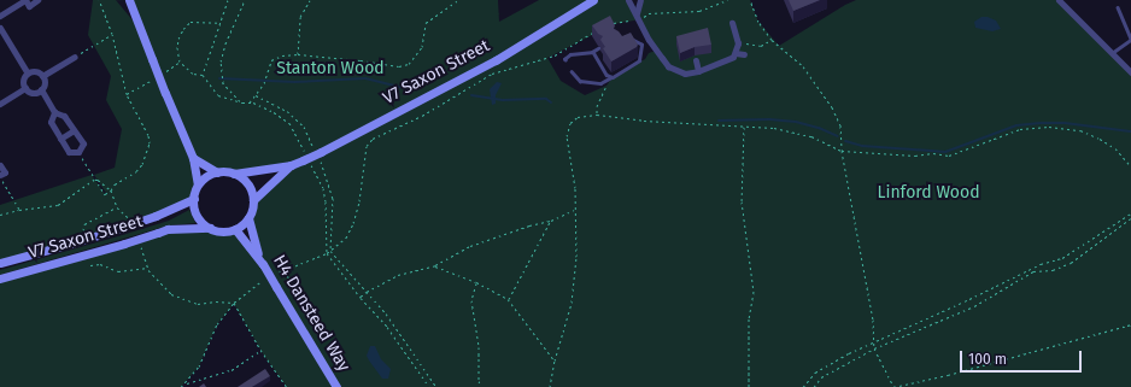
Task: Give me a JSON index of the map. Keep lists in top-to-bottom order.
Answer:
{
  "streets": {
    "street": ["V7 Saxon Street", "H4 Dansteed Way"]
  },
  "crossings": [
    ["V7 Saxon Street", "H4 Dansteed Way"]
  ],
  "parks": ["Stanton Wood", "Linford Wood"],
  "scale_bar": "100 m"
}
